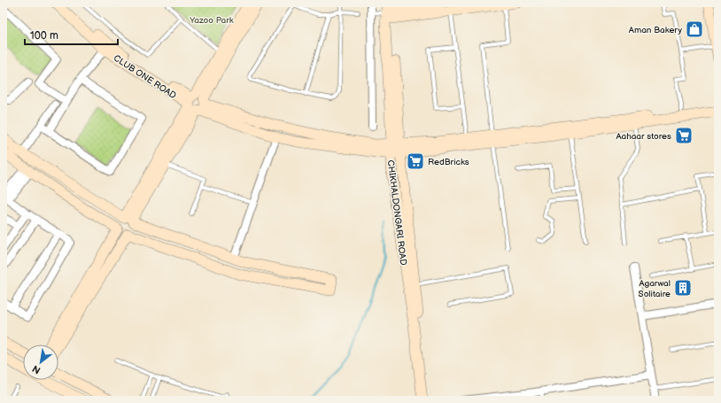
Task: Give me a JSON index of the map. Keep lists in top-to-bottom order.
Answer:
{
  "streets": {
    "street": ["CLUB ONE ROAD", "CHIKHALDONGARI ROAD"]
  },
  "parks": ["Yazoo Park"],
  "places": {
    "shop": ["Aman Bakery"],
    "supermarket": ["Aahaar stores", "RedBricks"],
    "building": ["Agarwal Solitaire"]
  },
  "scale_bar": "100 m",
  "north": "bottom left"
}
